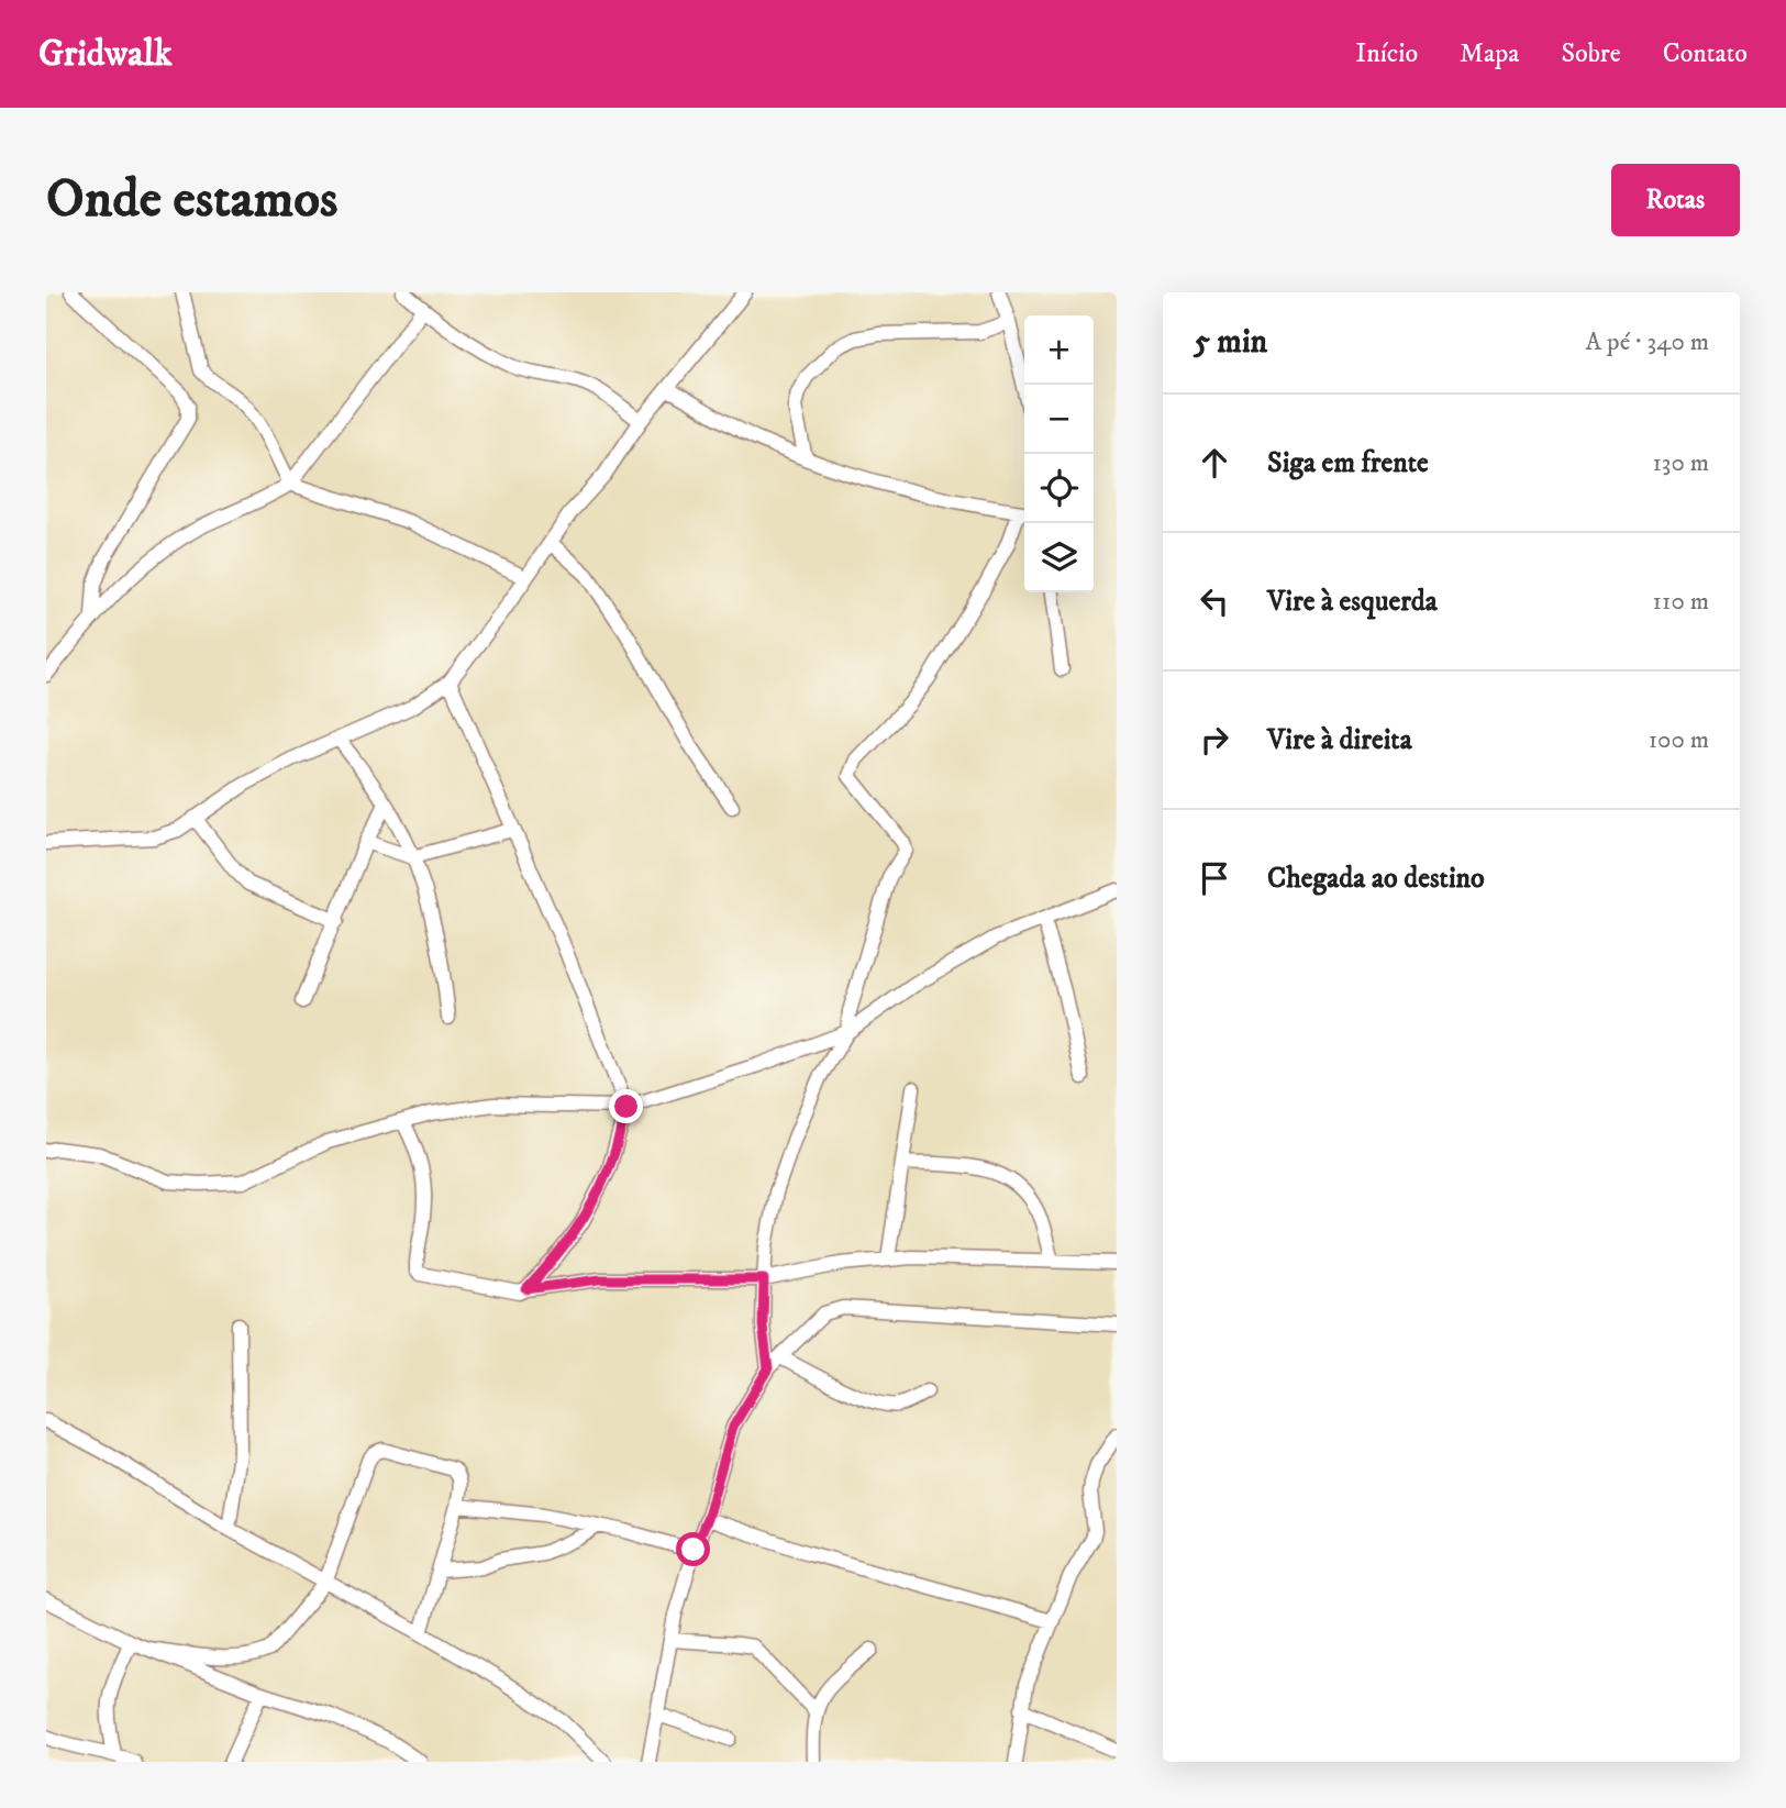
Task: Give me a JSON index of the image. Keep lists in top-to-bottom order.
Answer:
{
  "page": {
    "header": "Gridwalk",
    "nav": [
      "Início",
      "Mapa",
      "Sobre",
      "Contato"
    ],
    "buttons": "Rotas",
    "title": "Onde estamos",
    "heading": ["5 min", "A pé · 340 m"],
    "map_buttons": ["+", "−"],
    "list": [
      ["Siga em frente", "130 m"],
      ["Vire à esquerda", "110 m"],
      ["Vire à direita", "100 m"],
      "Chegada ao destino"
    ]
  }
}
